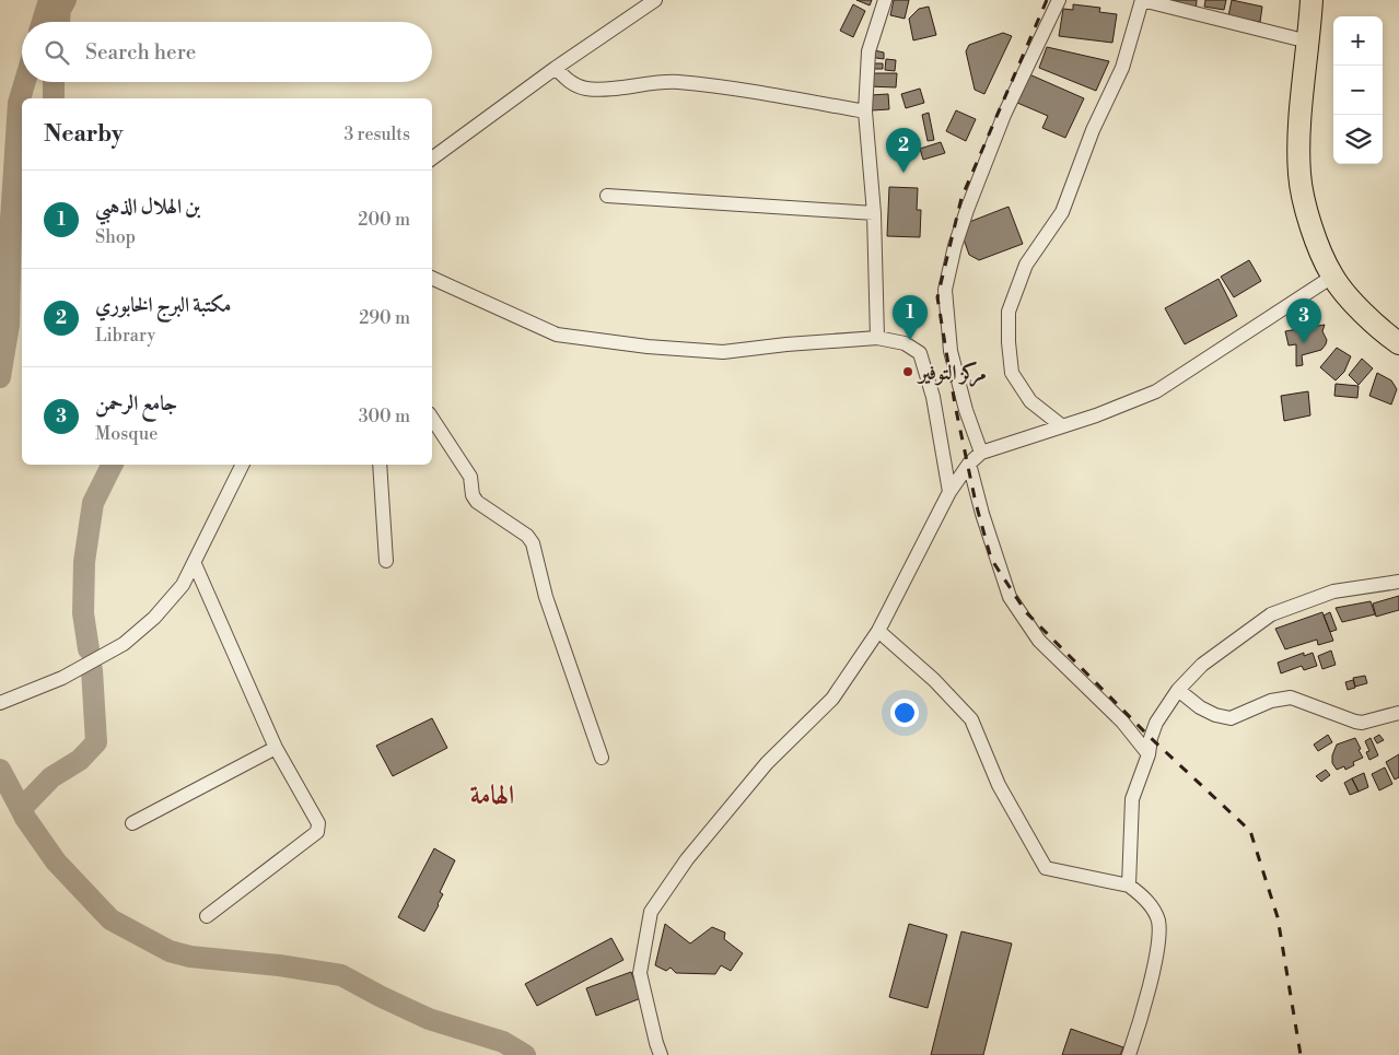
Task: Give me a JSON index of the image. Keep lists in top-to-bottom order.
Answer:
{
  "districts": ["الهامة"],
  "places": ["مركز التوفير"],
  "page": {
    "map_buttons": ["+", "−"],
    "search": "Search here",
    "heading": ["Nearby", "3 results"],
    "pins": ["2", "1", "3"],
    "list": [
      {
        "mark": "1",
        "name": "بن الهلال الذهبي",
        "note": "Shop",
        "value": "200 m"
      },
      {
        "mark": "2",
        "name": "مكتبة البرج الخابوري",
        "note": "Library",
        "value": "290 m"
      },
      {
        "mark": "3",
        "name": "جامع الرحمن",
        "note": "Mosque",
        "value": "300 m"
      }
    ]
  }
}
